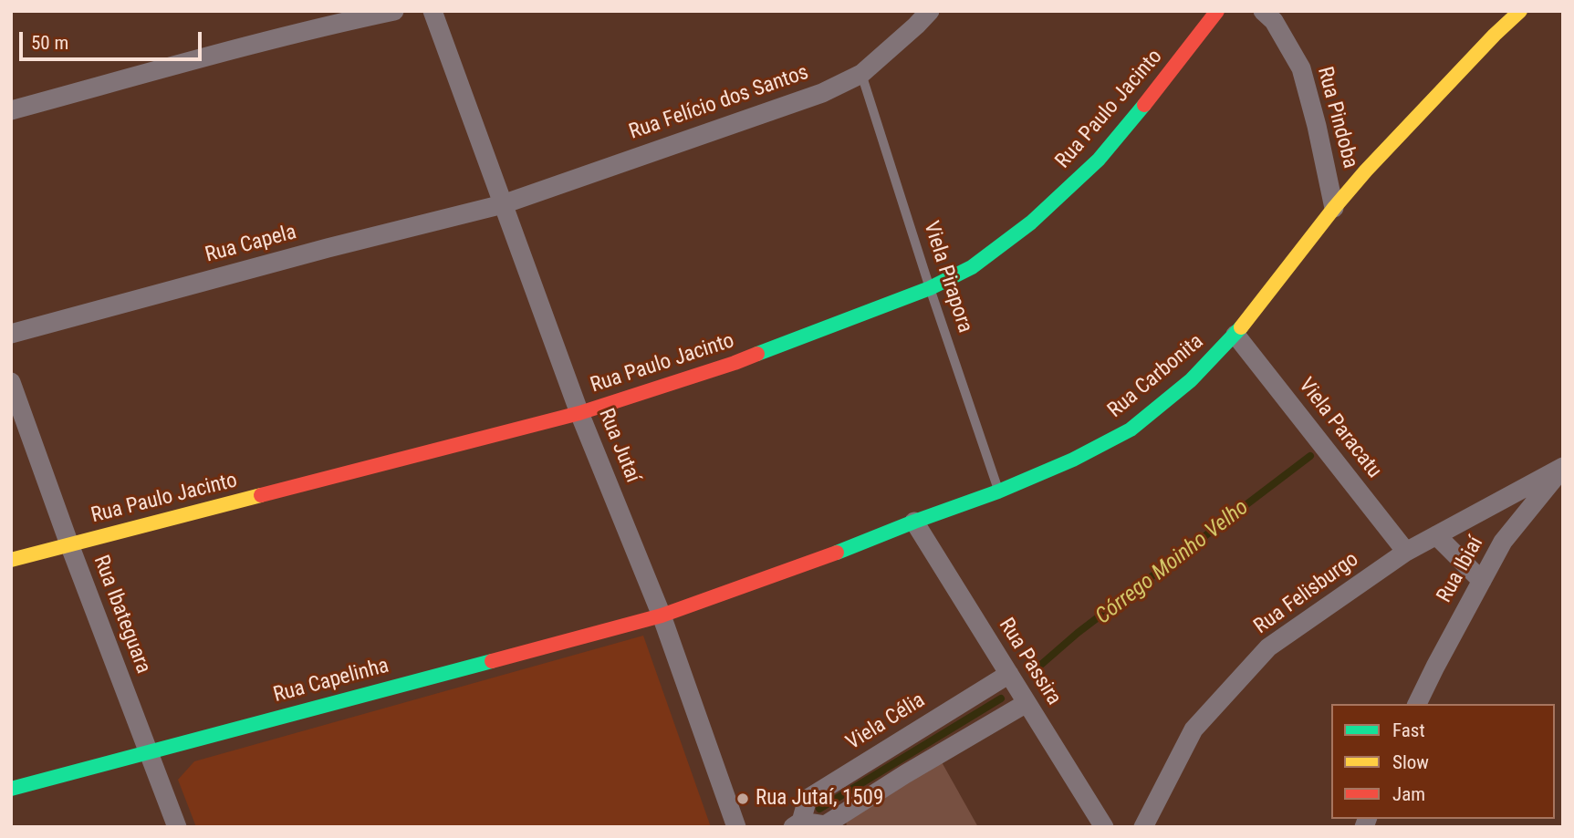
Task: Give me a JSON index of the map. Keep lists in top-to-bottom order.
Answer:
{
  "streets": {
    "street": [
      "Rua Felício dos Santos",
      "Rua Paulo Jacinto",
      "Rua Pindoba",
      "Rua Capela",
      "Rua Carbonita",
      "Viela Paracatu",
      "Rua Jutaí",
      "Rua Ibiaí",
      "Rua Felisburgo",
      "Rua Ibateguara",
      "Rua Passira",
      "Rua Capelinha",
      "Viela Célia"
    ],
    "lane": ["Viela Pirapora"]
  },
  "crossings": [
    ["Rua Felício dos Santos", "Rua Capela"],
    ["Rua Felício dos Santos", "Viela Pirapora"],
    ["Rua Felício dos Santos", "Rua Jutaí"],
    ["Rua Paulo Jacinto", "Viela Pirapora"],
    ["Rua Paulo Jacinto", "Rua Jutaí"],
    ["Rua Paulo Jacinto", "Rua Ibateguara"],
    ["Rua Pindoba", "Rua Carbonita"],
    ["Rua Capela", "Rua Jutaí"],
    ["Viela Pirapora", "Rua Carbonita"],
    ["Rua Carbonita", "Viela Paracatu"],
    ["Rua Carbonita", "Rua Jutaí"],
    ["Rua Carbonita", "Rua Passira"],
    ["Rua Carbonita", "Rua Capelinha"],
    ["Viela Paracatu", "Rua Felisburgo"],
    ["Rua Jutaí", "Rua Capelinha"],
    ["Rua Ibiaí", "Rua Felisburgo"],
    ["Rua Ibateguara", "Rua Capelinha"],
    ["Rua Passira", "Viela Célia"]
  ],
  "water": ["Córrego Moinho Velho"],
  "places": ["Rua Jutaí, 1509"],
  "legend": ["Fast", "Slow", "Jam"],
  "scale_bar": "50 m"
}
